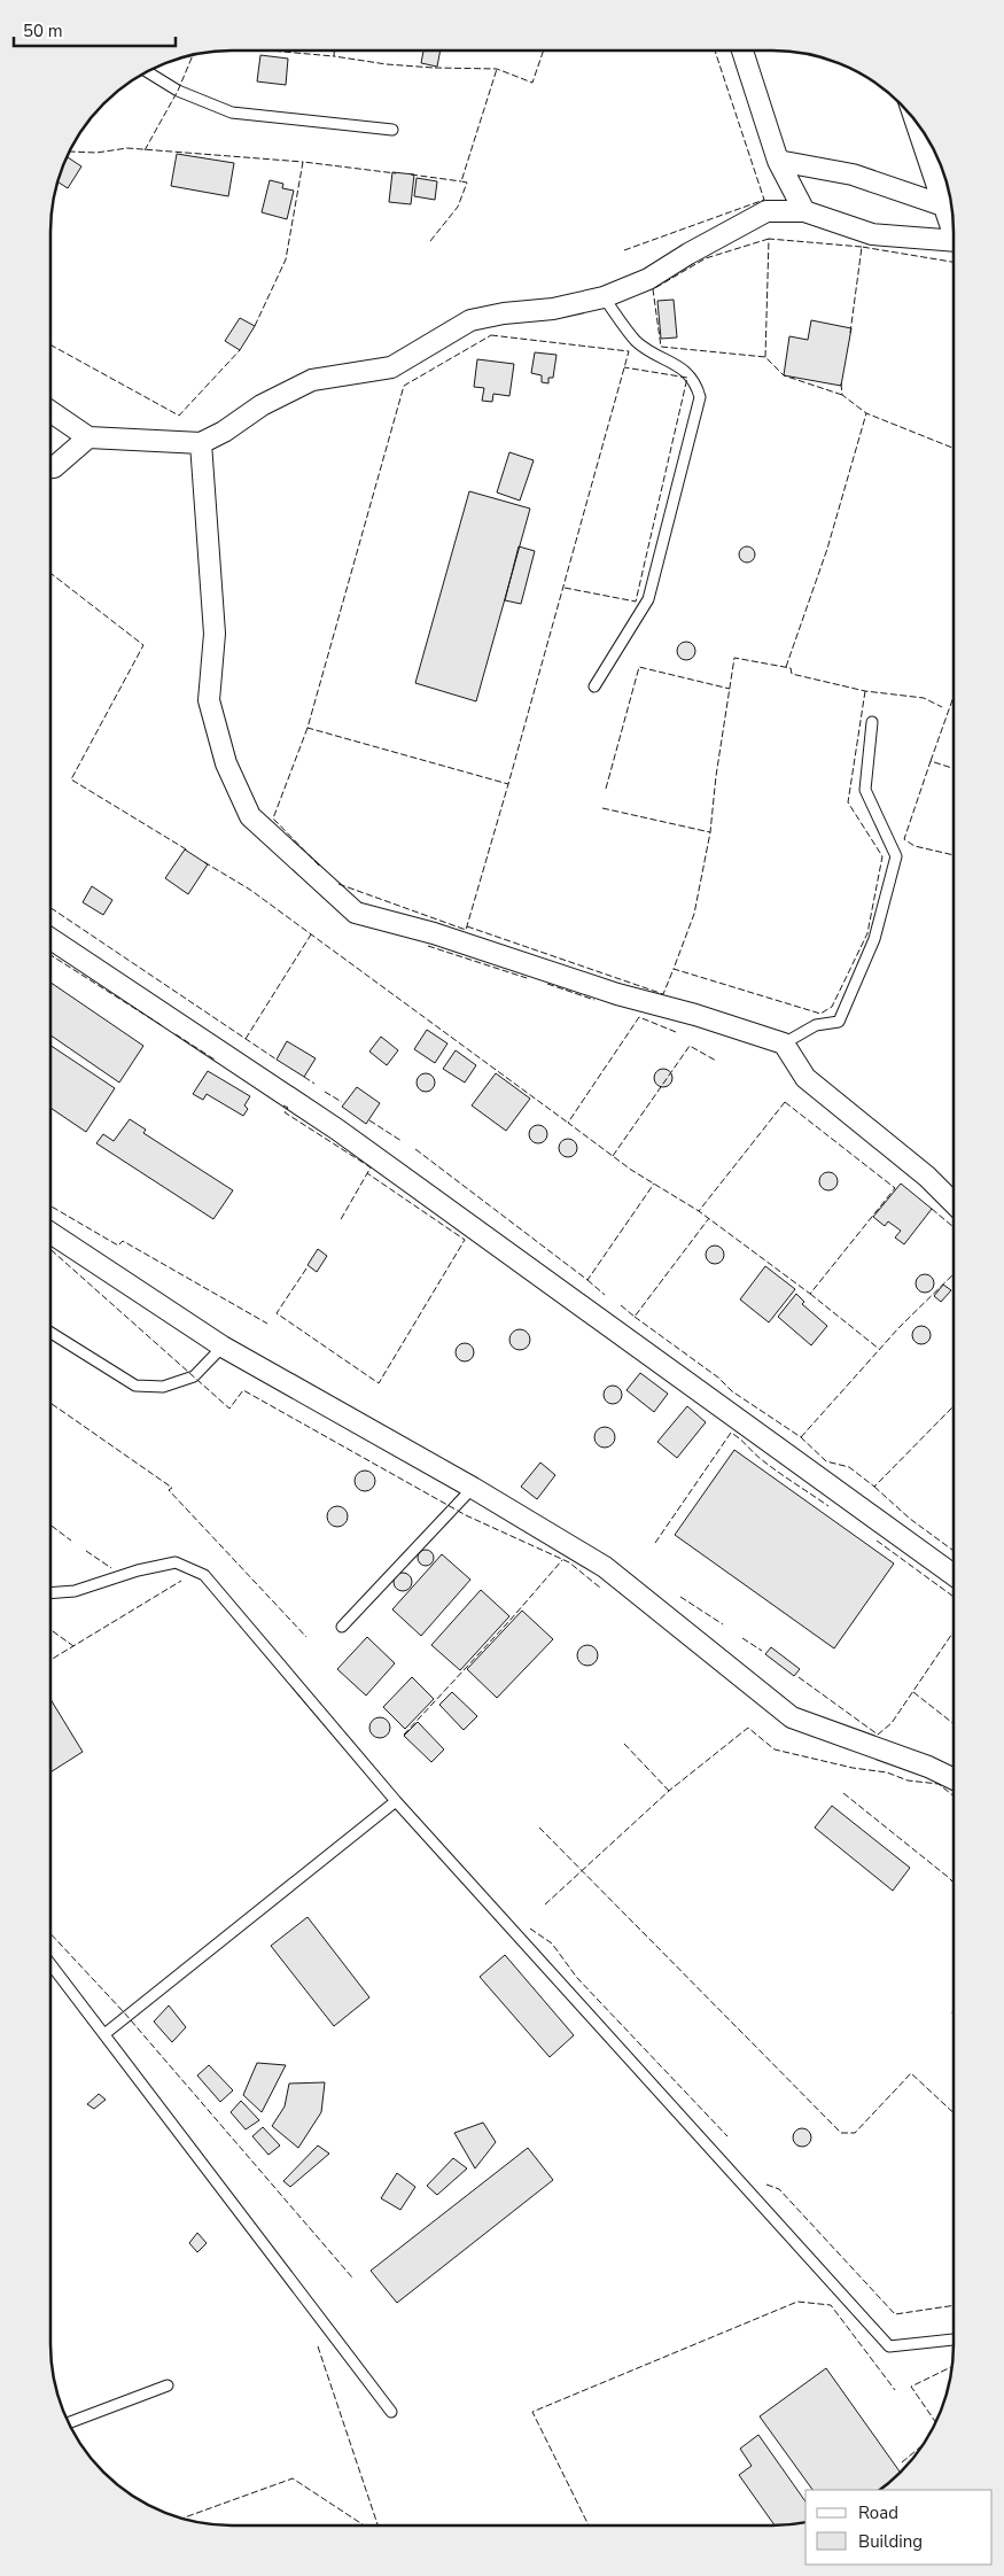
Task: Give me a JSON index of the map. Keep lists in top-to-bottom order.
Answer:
{
  "legend": ["Road", "Building"],
  "scale_bar": "50 m"
}
